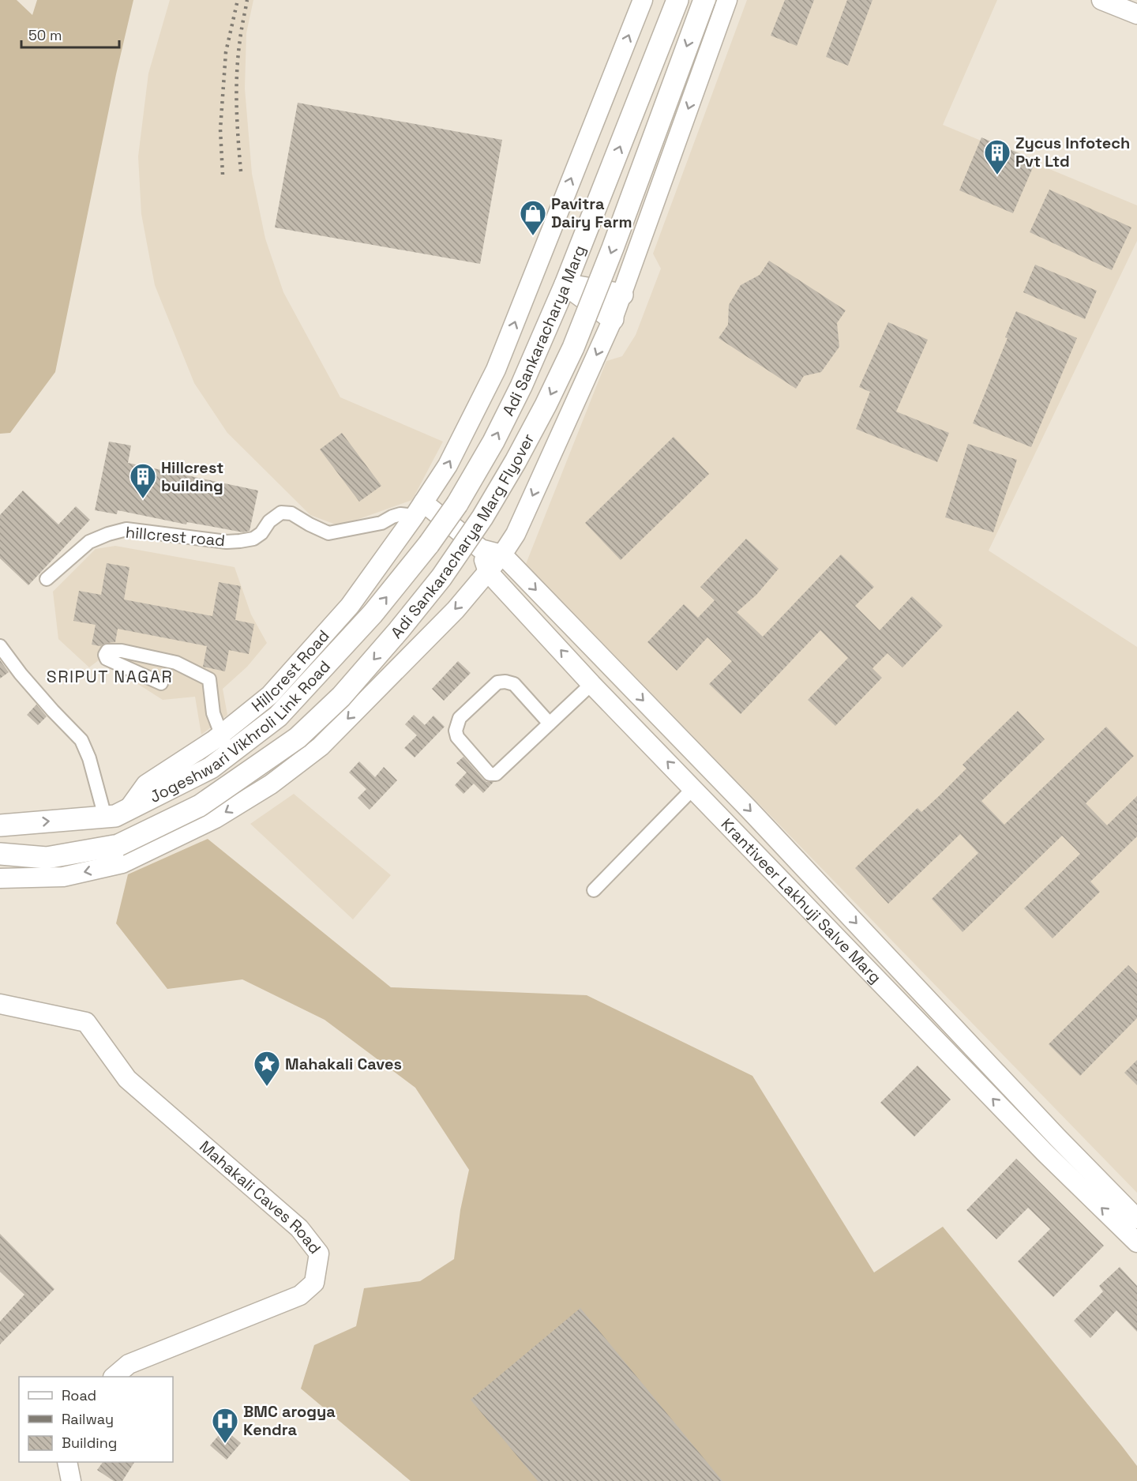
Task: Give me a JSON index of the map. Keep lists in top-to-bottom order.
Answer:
{
  "streets": {
    "main road": [
      "Adi Sankaracharya Marg",
      "Adi Sankaracharya Marg Flyover",
      "Hillcrest Road",
      "Jogeshwari Vikhroli Link Road",
      "Krantiveer Lakhuji Salve Marg",
      "Mahakali Caves Road"
    ],
    "street": ["hillcrest road"]
  },
  "crossings": [
    ["Adi Sankaracharya Marg", "Jogeshwari Vikhroli Link Road"],
    ["hillcrest road", "Hillcrest Road"],
    ["Hillcrest Road", "Jogeshwari Vikhroli Link Road"]
  ],
  "districts": ["SRIPUT NAGAR"],
  "places": {
    "building": ["Zycus Infotech Pvt Ltd", "Hillcrest building"],
    "shop": ["Pavitra Dairy Farm"],
    "place": ["Mahakali Caves"],
    "hospital": ["BMC arogya Kendra"]
  },
  "legend": ["Road", "Railway", "Building"],
  "scale_bar": "50 m"
}
